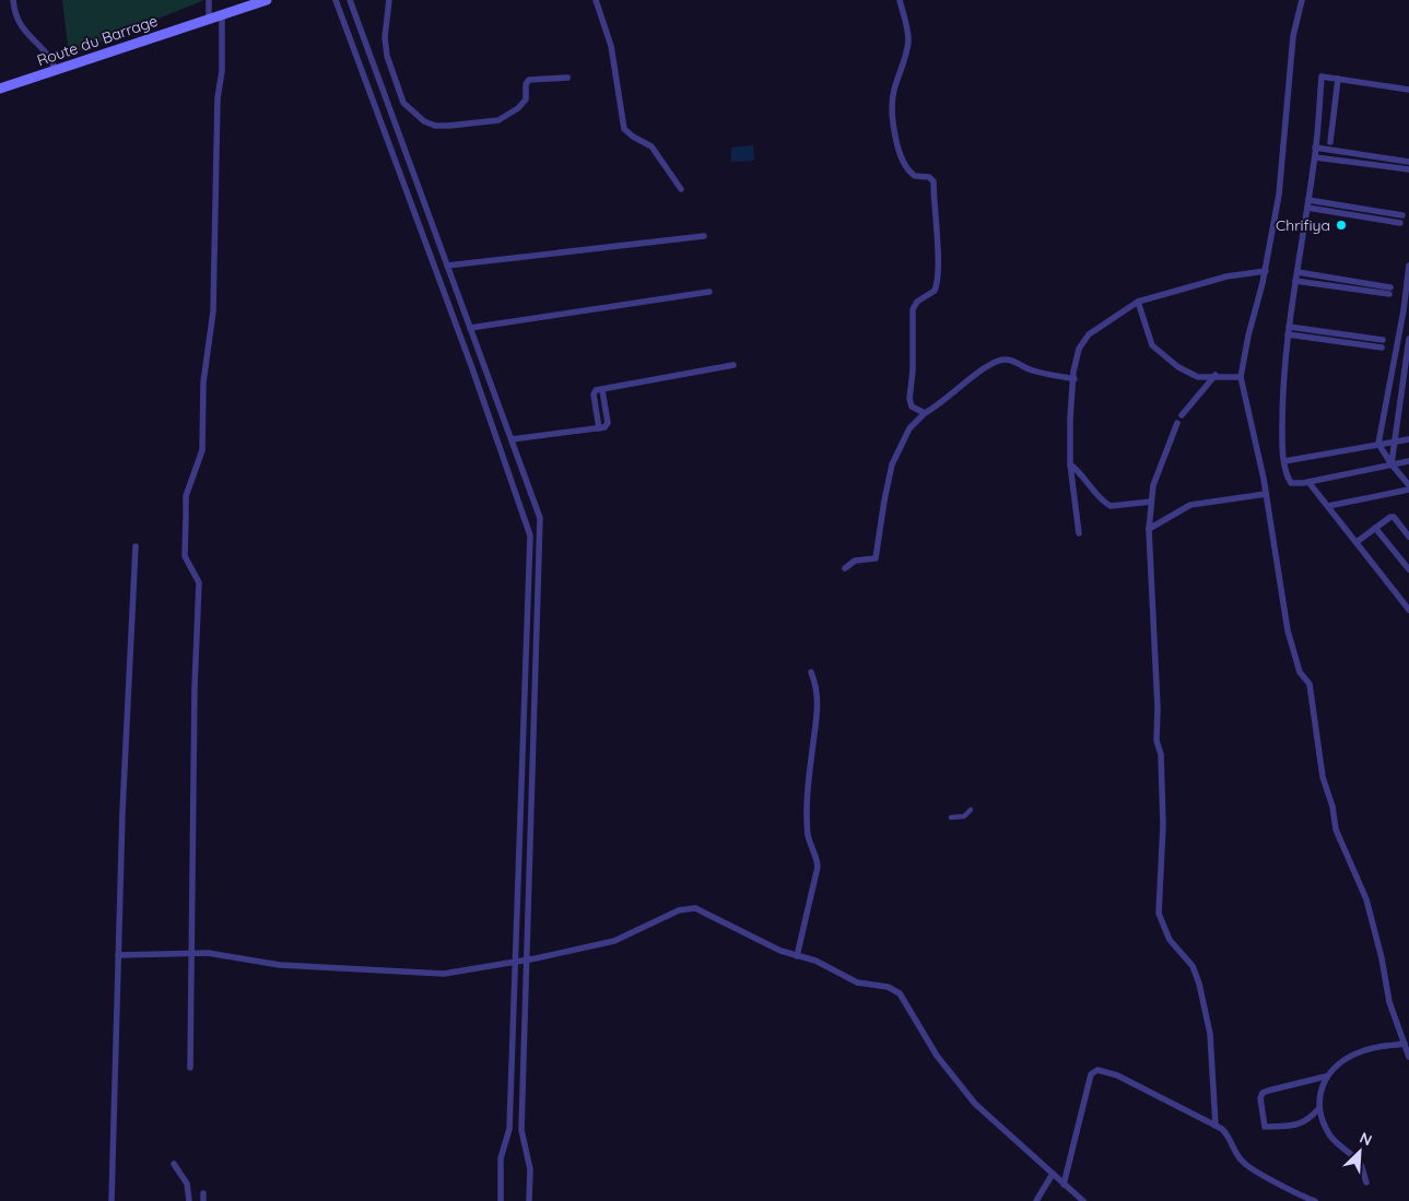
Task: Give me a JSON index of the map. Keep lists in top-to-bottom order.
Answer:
{
  "streets": {
    "main road": ["Route du Barrage"]
  },
  "places": ["Chrifiya"],
  "north": "top right"
}
